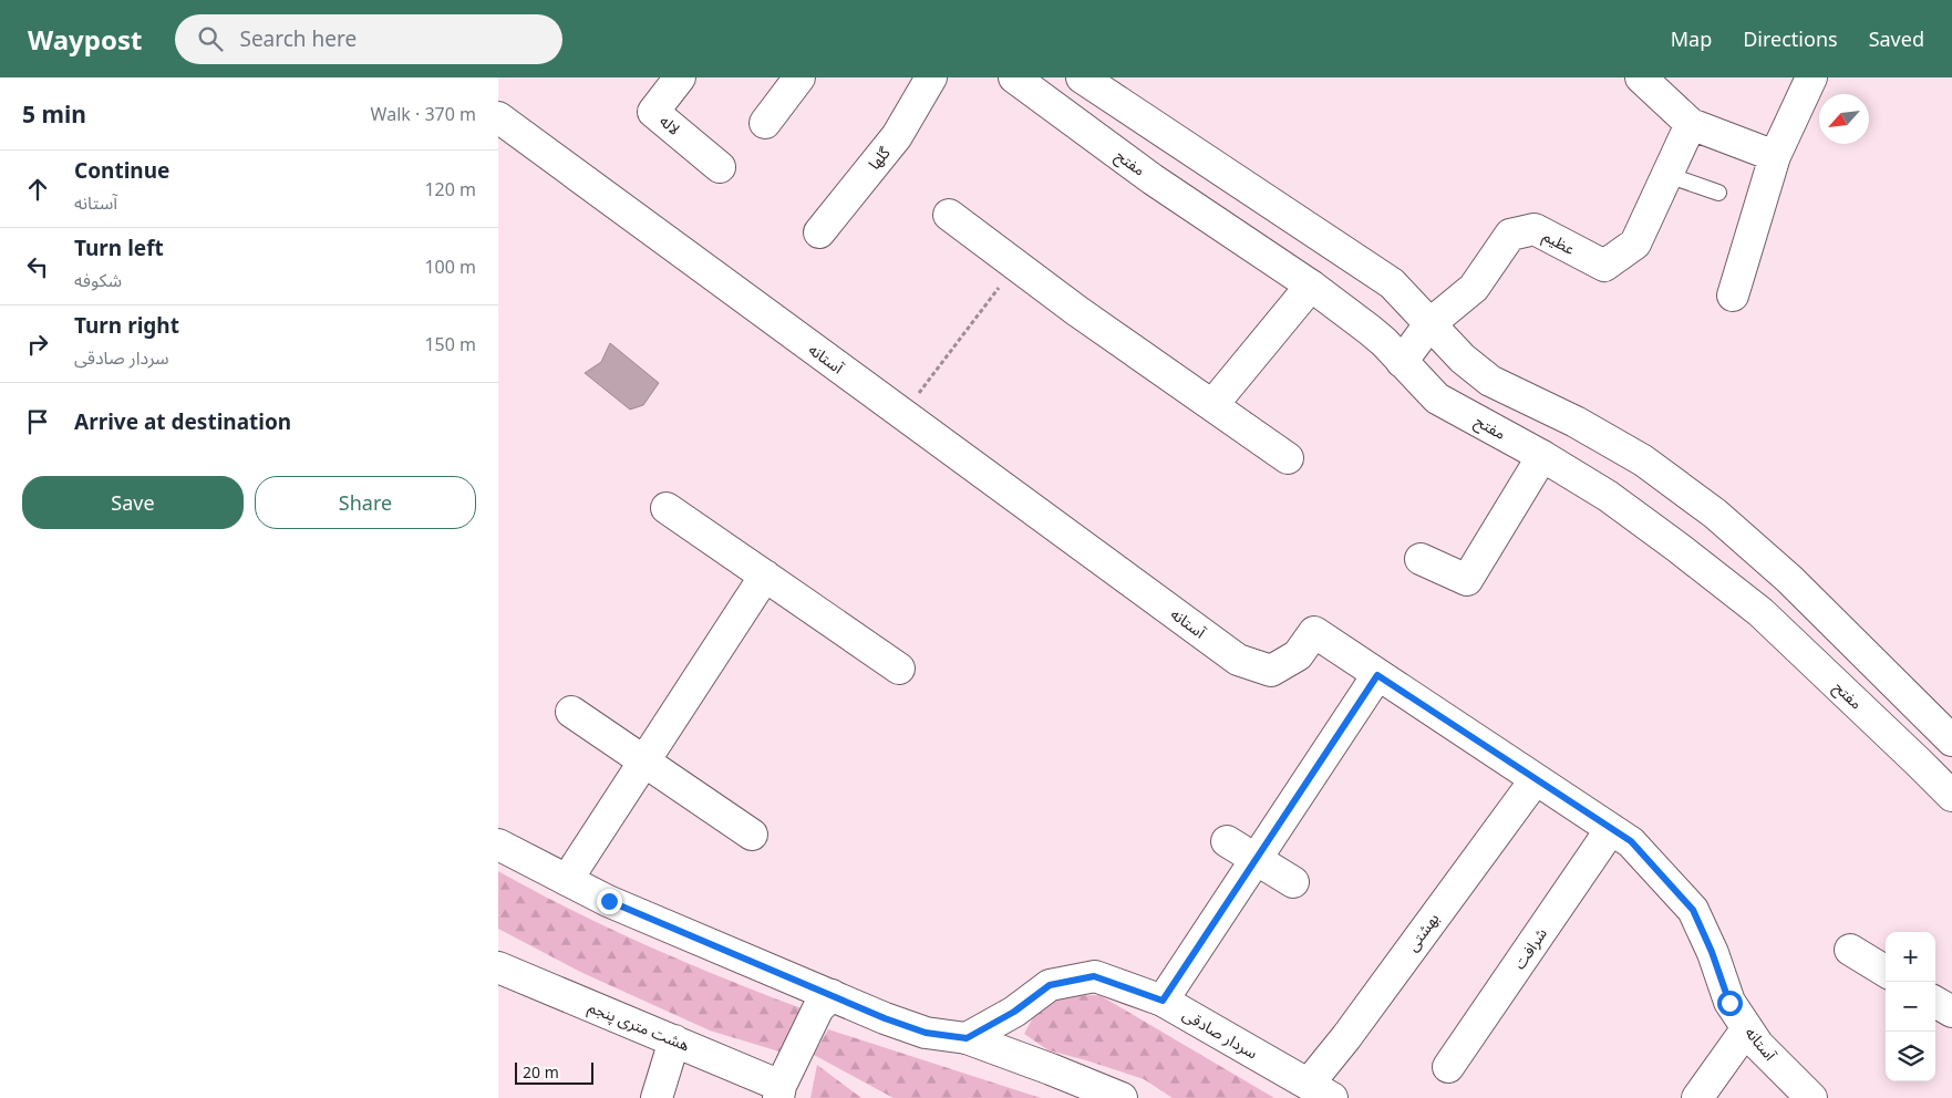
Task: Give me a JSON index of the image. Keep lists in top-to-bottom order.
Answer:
{
  "streets": {
    "street": [
      "لاله",
      "گلها",
      "مفتح",
      "عظیم",
      "آستانه",
      "بهشتی",
      "شرافت",
      "هشت متری پنجم",
      "سردار صادقی"
    ]
  },
  "crossings": [
    ["مفتح", "عظیم"],
    ["آستانه", "بهشتی"],
    ["آستانه", "شرافت"],
    ["بهشتی", "سردار صادقی"]
  ],
  "scale_bar": "20 m",
  "north": "bottom left",
  "page": {
    "header": "Waypost",
    "search": "Search here",
    "nav": ["Map", "Directions", "Saved"],
    "heading": ["5 min", "Walk · 370 m"],
    "list": [
      ["Continue", "آستانه", "120 m"],
      ["Turn left", "شکوفه", "100 m"],
      ["Turn right", "سردار صادقی", "150 m"],
      "Arrive at destination"
    ],
    "buttons": ["Save", "Share"],
    "map_buttons": ["+", "−"],
    "scale": "20 m"
  }
}
